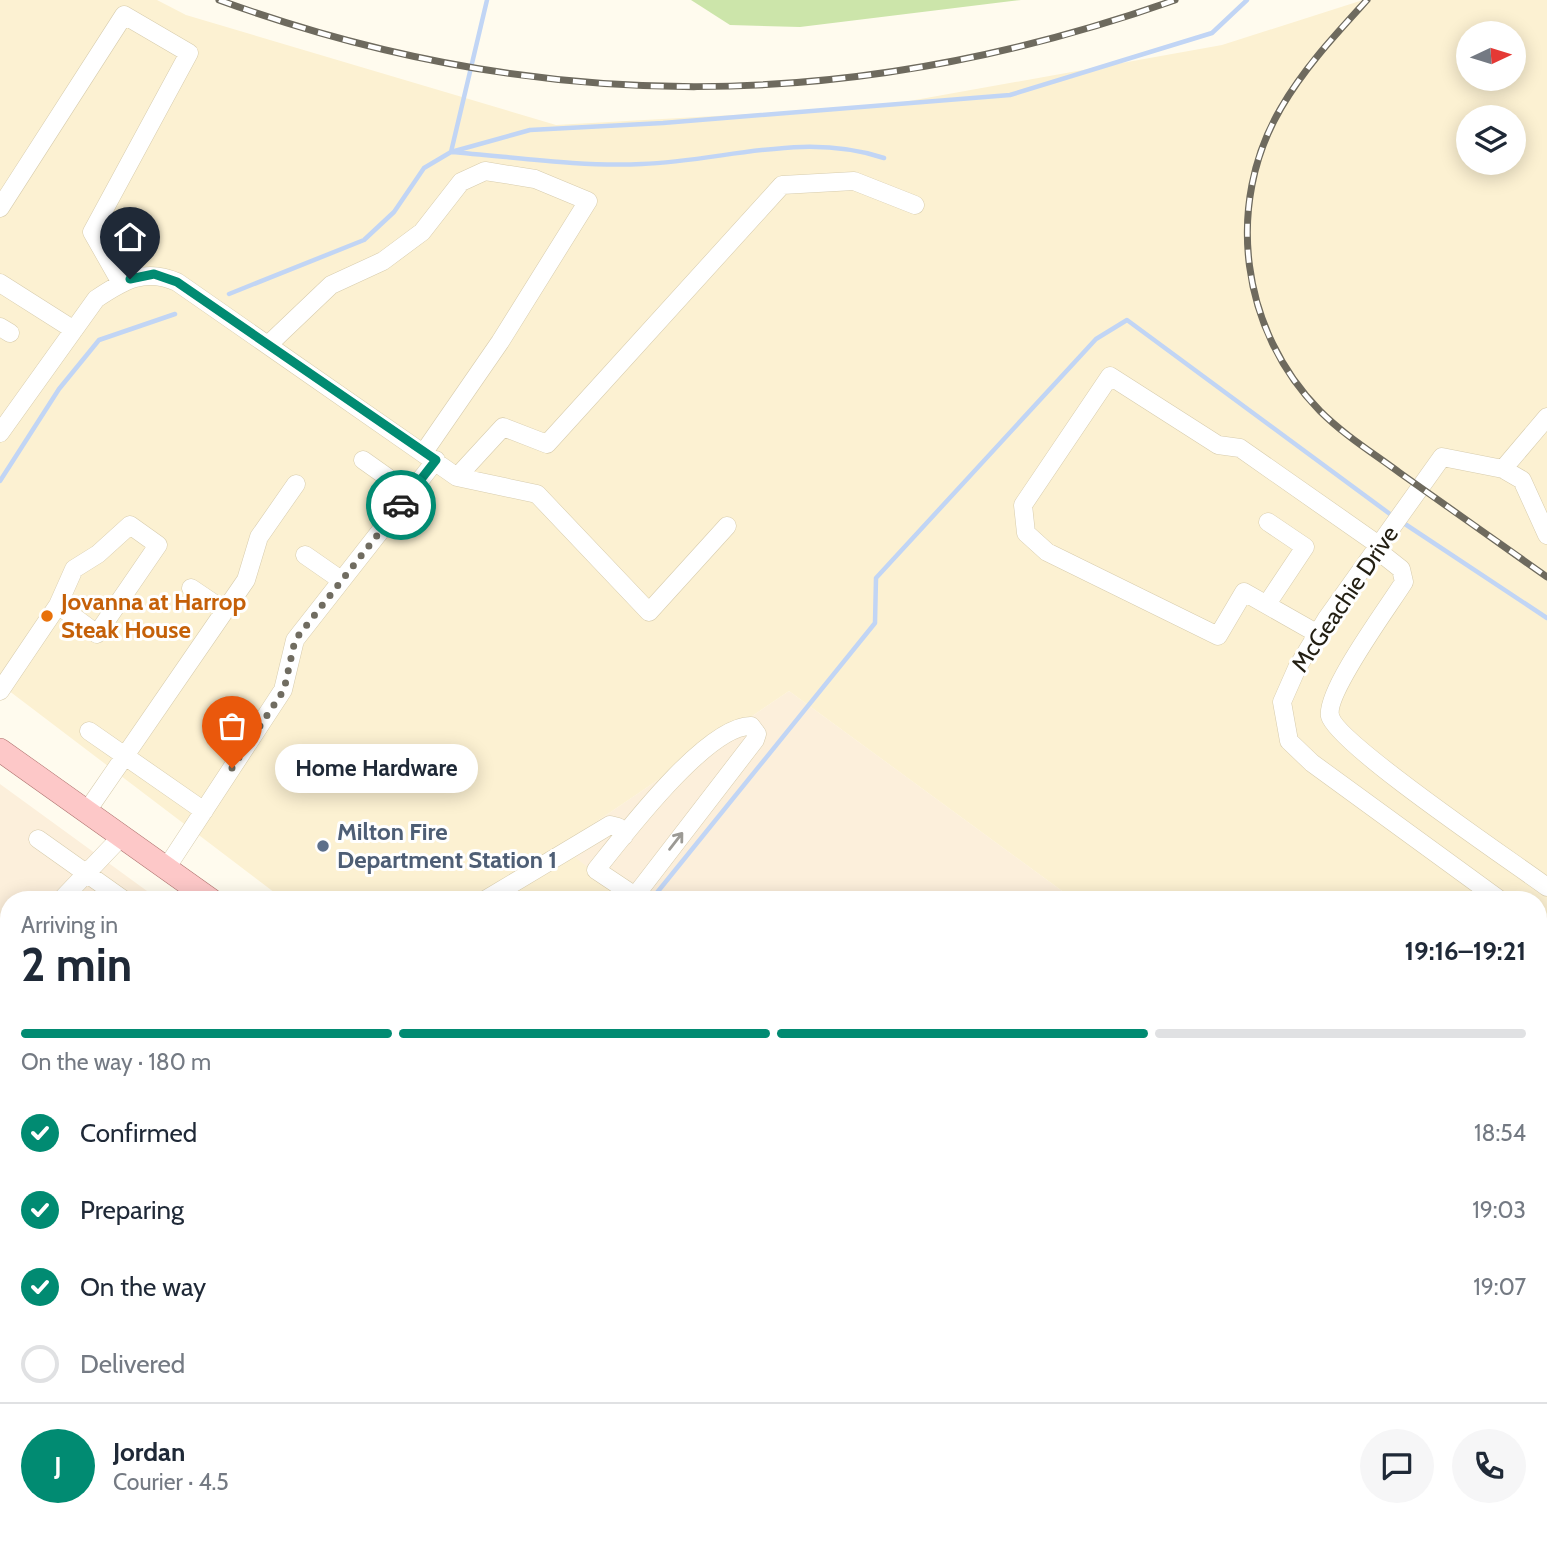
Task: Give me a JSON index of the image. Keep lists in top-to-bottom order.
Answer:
{
  "streets": {
    "street": ["McGeachie Drive"]
  },
  "places": ["Jovanna at Harrop Steak House", "Home Hardware", "Milton Fire Department Station 1"],
  "north": "right",
  "page": {
    "bubble": "Home Hardware",
    "heading": ["2 min", "Arriving in", "19:16–19:21"],
    "panel": ["Jordan", "Courier · 4.5"],
    "bar": "On the way · 180 m",
    "list": [
      ["Confirmed", "18:54"],
      ["Preparing", "19:03"],
      ["On the way", "19:07"],
      "Delivered"
    ],
    "round": "J"
  }
}
